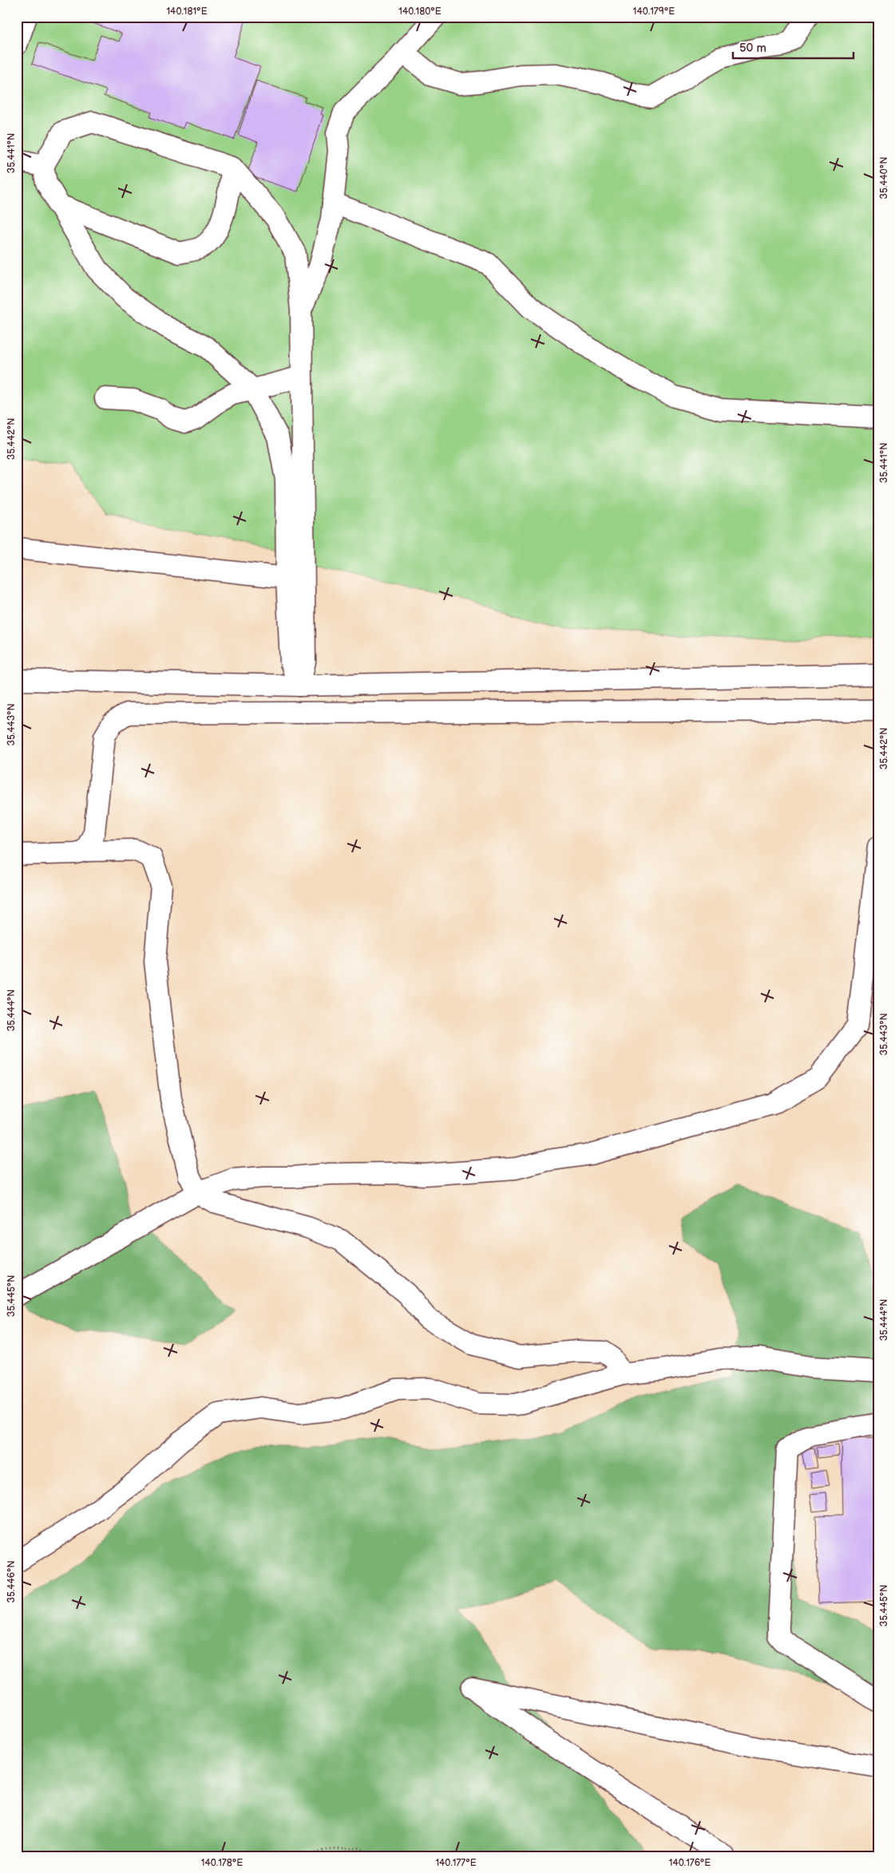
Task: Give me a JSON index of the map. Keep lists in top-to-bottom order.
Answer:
{
  "scale_bar": "50 m",
  "coordinates": [
    "140.181°E",
    "140.180°E",
    "140.179°E",
    "35.441°N",
    "35.440°N",
    "35.442°N",
    "35.443°N",
    "35.444°N",
    "35.445°N",
    "35.446°N",
    "140.178°E",
    "140.177°E",
    "140.176°E"
  ]
}
